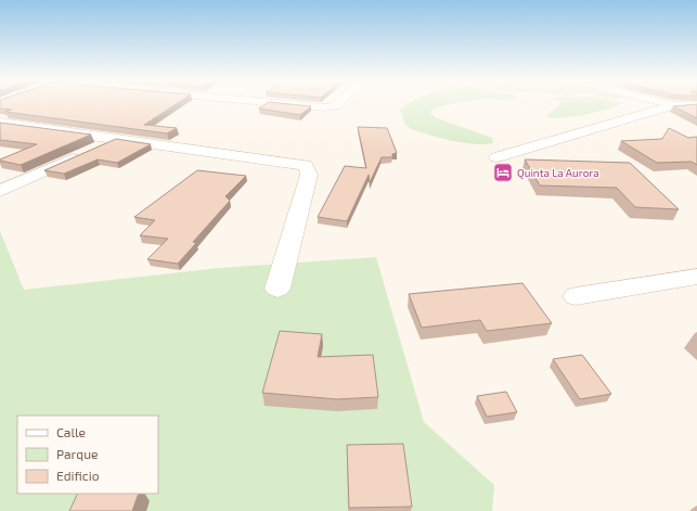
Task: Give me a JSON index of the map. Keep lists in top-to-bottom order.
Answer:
{
  "places": {
    "hotel": ["Quinta La Aurora"]
  },
  "legend": ["Calle", "Parque", "Edificio"]
}
